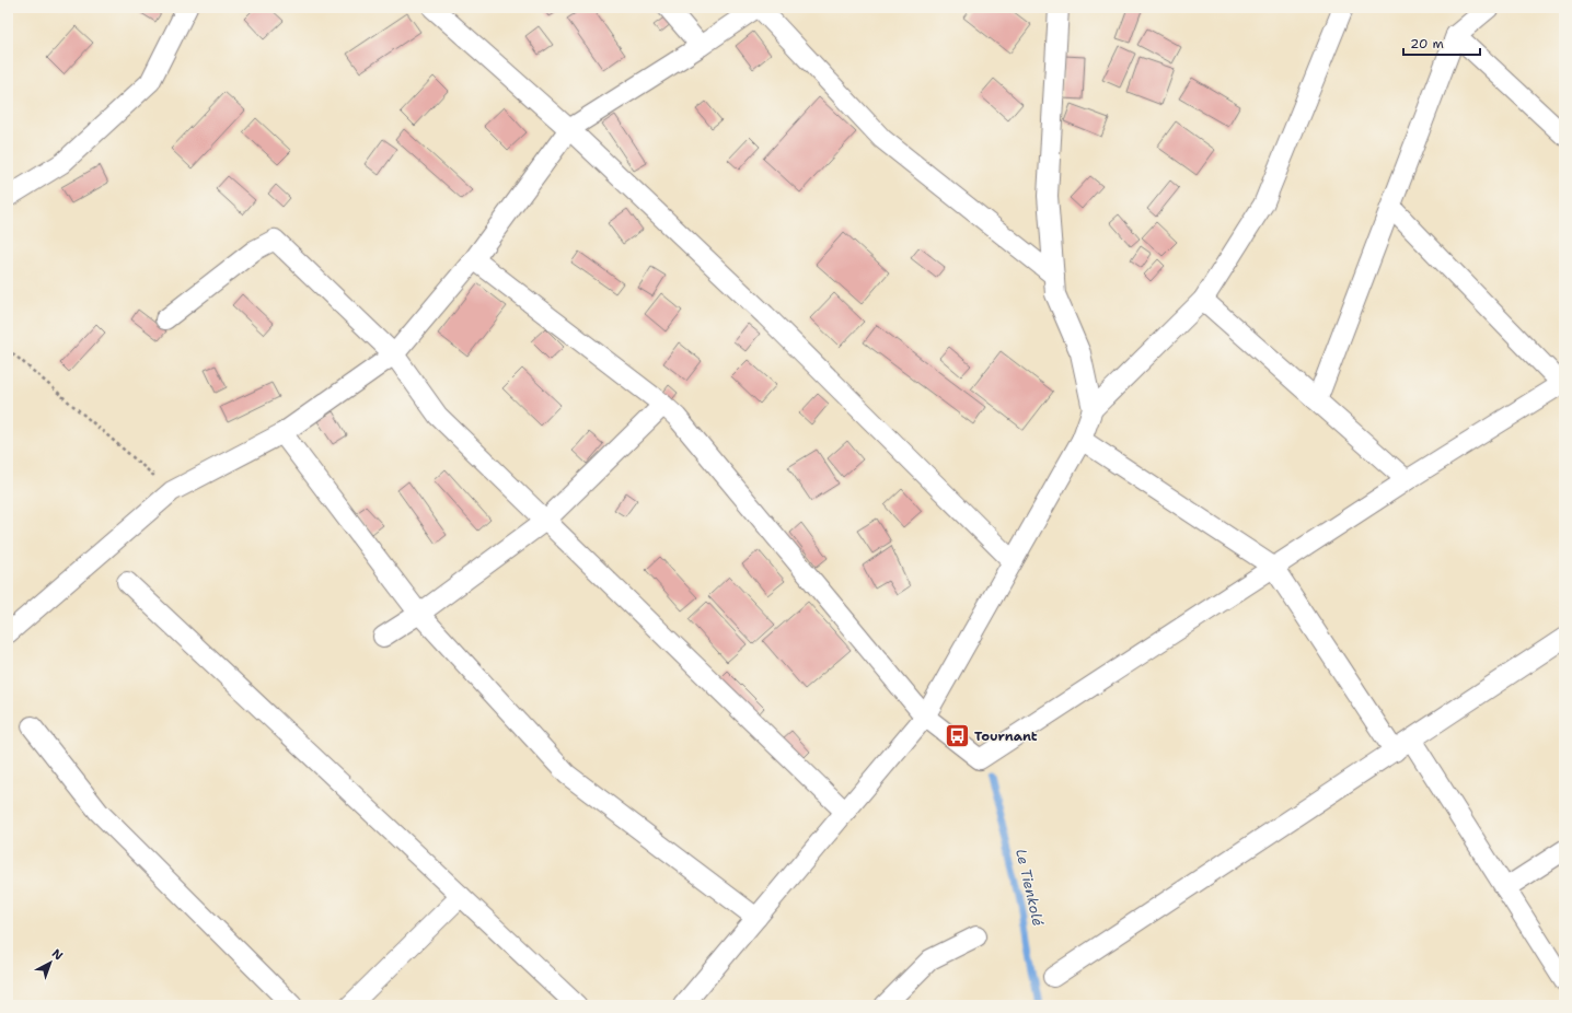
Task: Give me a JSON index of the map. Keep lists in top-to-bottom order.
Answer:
{
  "water": ["Le Tienkolé"],
  "places": {
    "bus stop": ["Tournant"]
  },
  "scale_bar": "20 m",
  "north": "top right"
}
